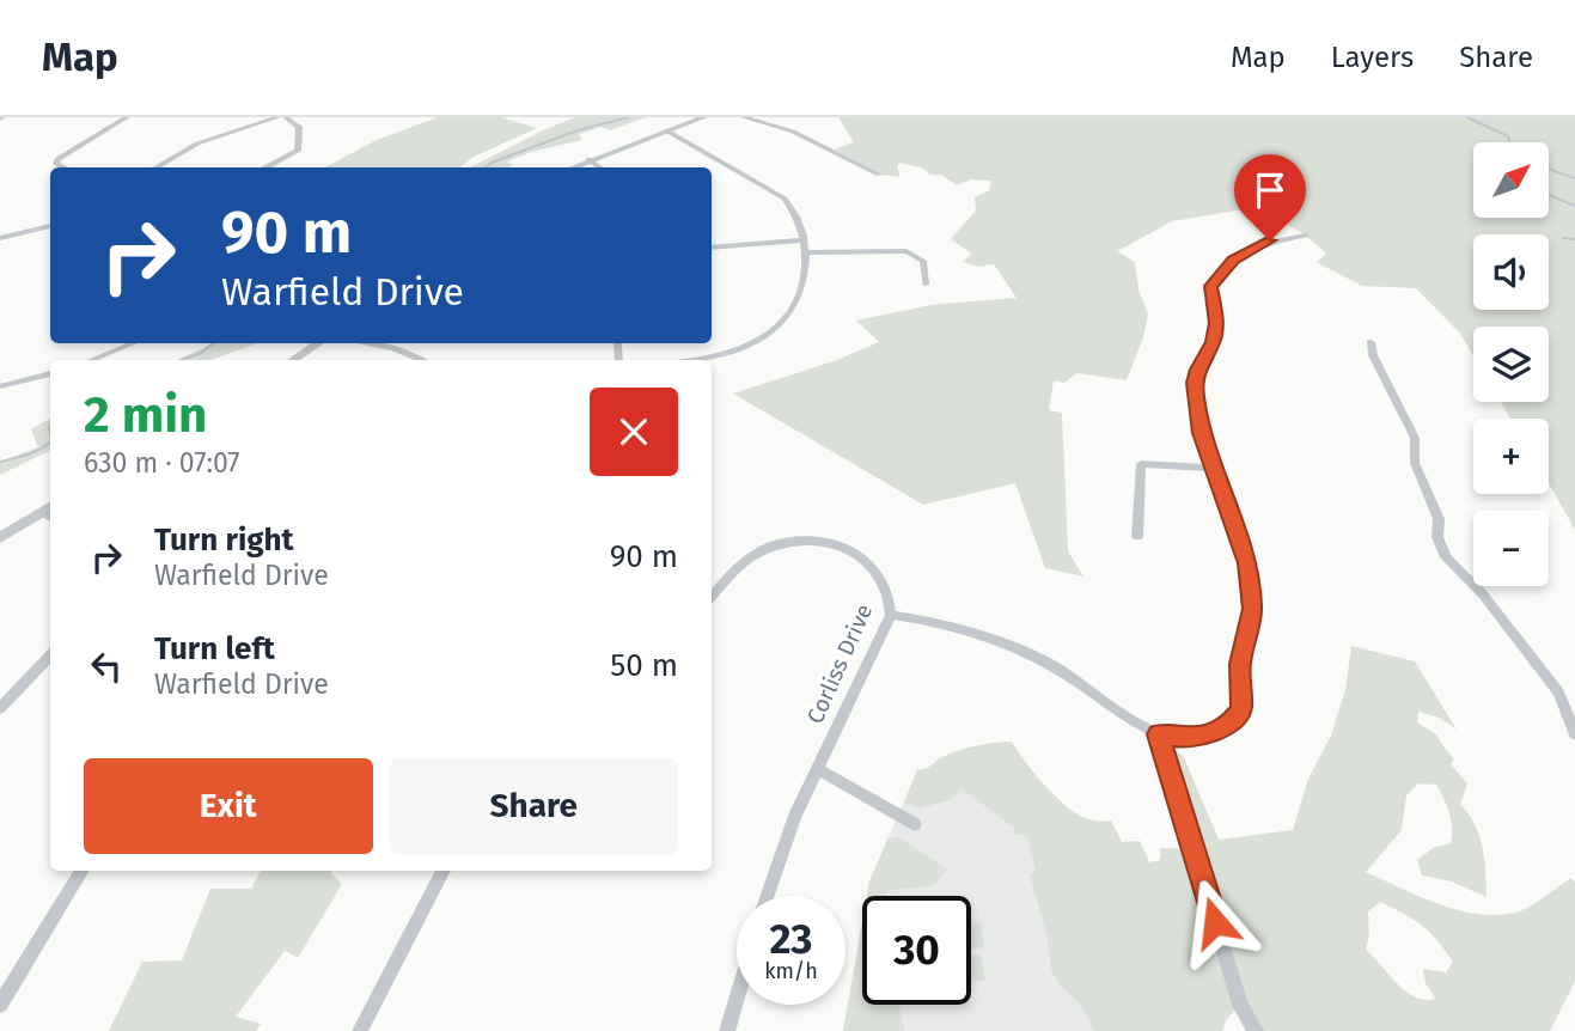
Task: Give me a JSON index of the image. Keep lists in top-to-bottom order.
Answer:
{
  "streets": {
    "street": ["Corliss Drive"]
  },
  "north": "top right",
  "page": {
    "header": "Map",
    "nav": ["Map", "Layers", "Share"],
    "map_buttons": ["+", "−"],
    "turn": ["90 m", "Warfield Drive"],
    "heading": ["2 min", "630 m · 07:07"],
    "list": [
      {
        "name": "Turn right",
        "note": "Warfield Drive",
        "value": "90 m"
      },
      {
        "name": "Turn left",
        "note": "Warfield Drive",
        "value": "50 m"
      }
    ],
    "buttons": ["Exit", "Share"],
    "speed": "23 km/h",
    "limit": "30"
  }
}
